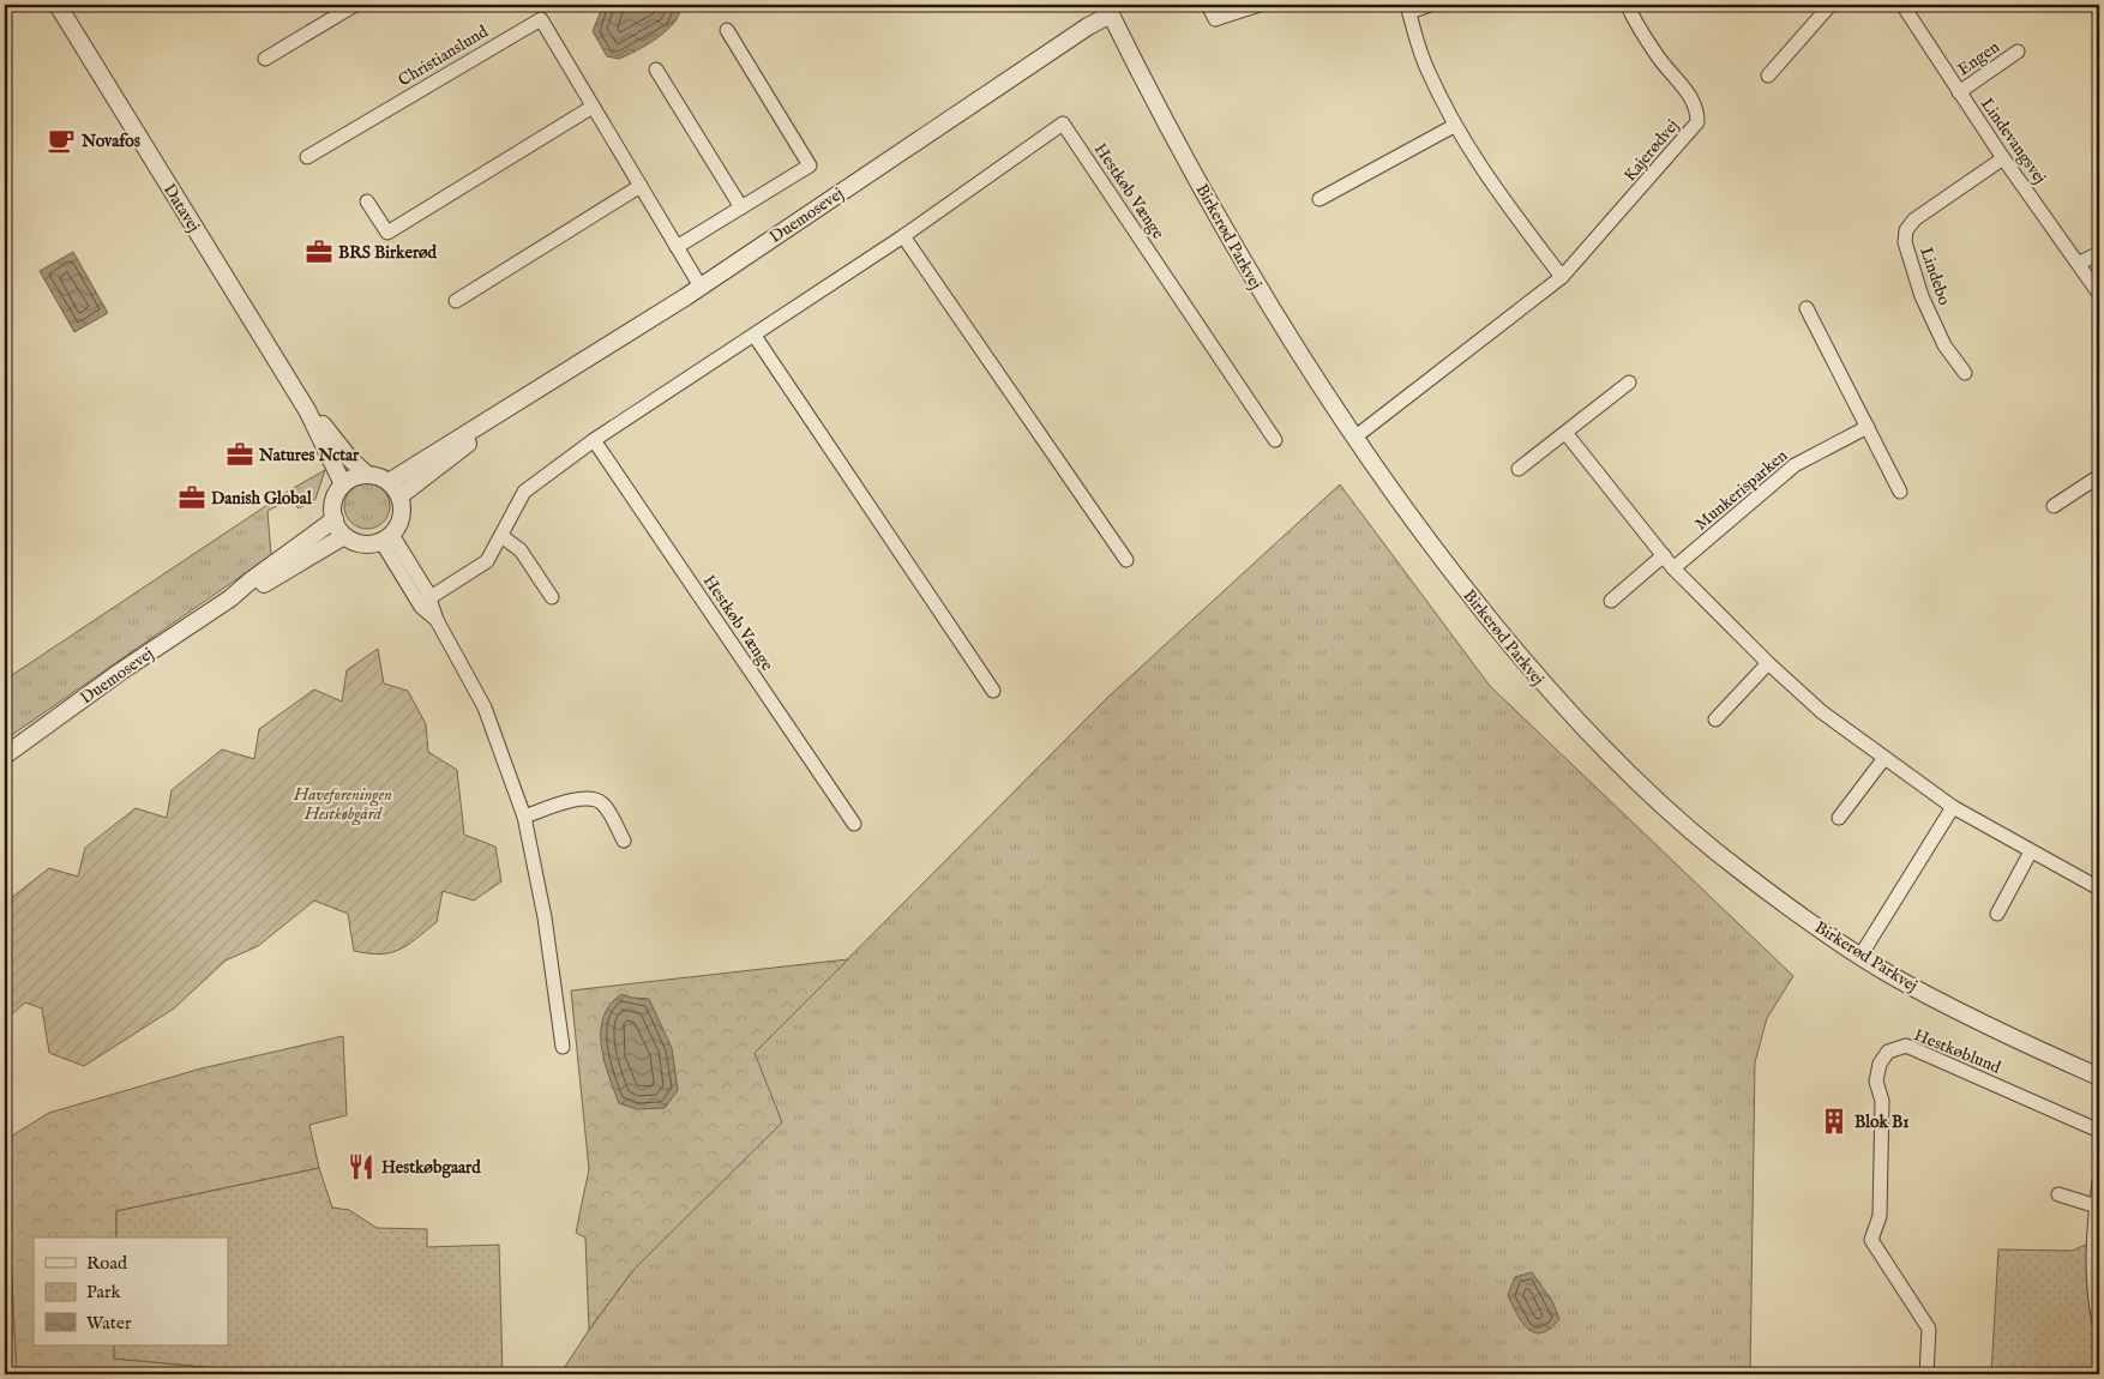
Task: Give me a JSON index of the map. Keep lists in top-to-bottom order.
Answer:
{
  "streets": {
    "street": [
      "Christianslund",
      "Engen",
      "Lindevangsvej",
      "Kajerødvej",
      "Hestkøb Vænge",
      "Datavej",
      "Duemosevej",
      "Birkerød Parkvej",
      "Lindebo",
      "Munkerisparken",
      "Hestkøblund"
    ]
  },
  "crossings": [
    ["Christianslund", "Duemosevej"],
    ["Engen", "Lindevangsvej"],
    ["Lindevangsvej", "Lindebo"],
    ["Kajerødvej", "Birkerød Parkvej"],
    ["Datavej", "Duemosevej"],
    ["Duemosevej", "Birkerød Parkvej"]
  ],
  "parks": ["Haveforeningen Hestkøbgård"],
  "places": {
    "cafe": ["Novafos"],
    "office": ["BRS Birkerød", "Natures Nctar", "Danish Global"],
    "building": ["Blok B1"],
    "restaurant": ["Hestkøbgaard"]
  },
  "legend": ["Road", "Park", "Water"]
}
